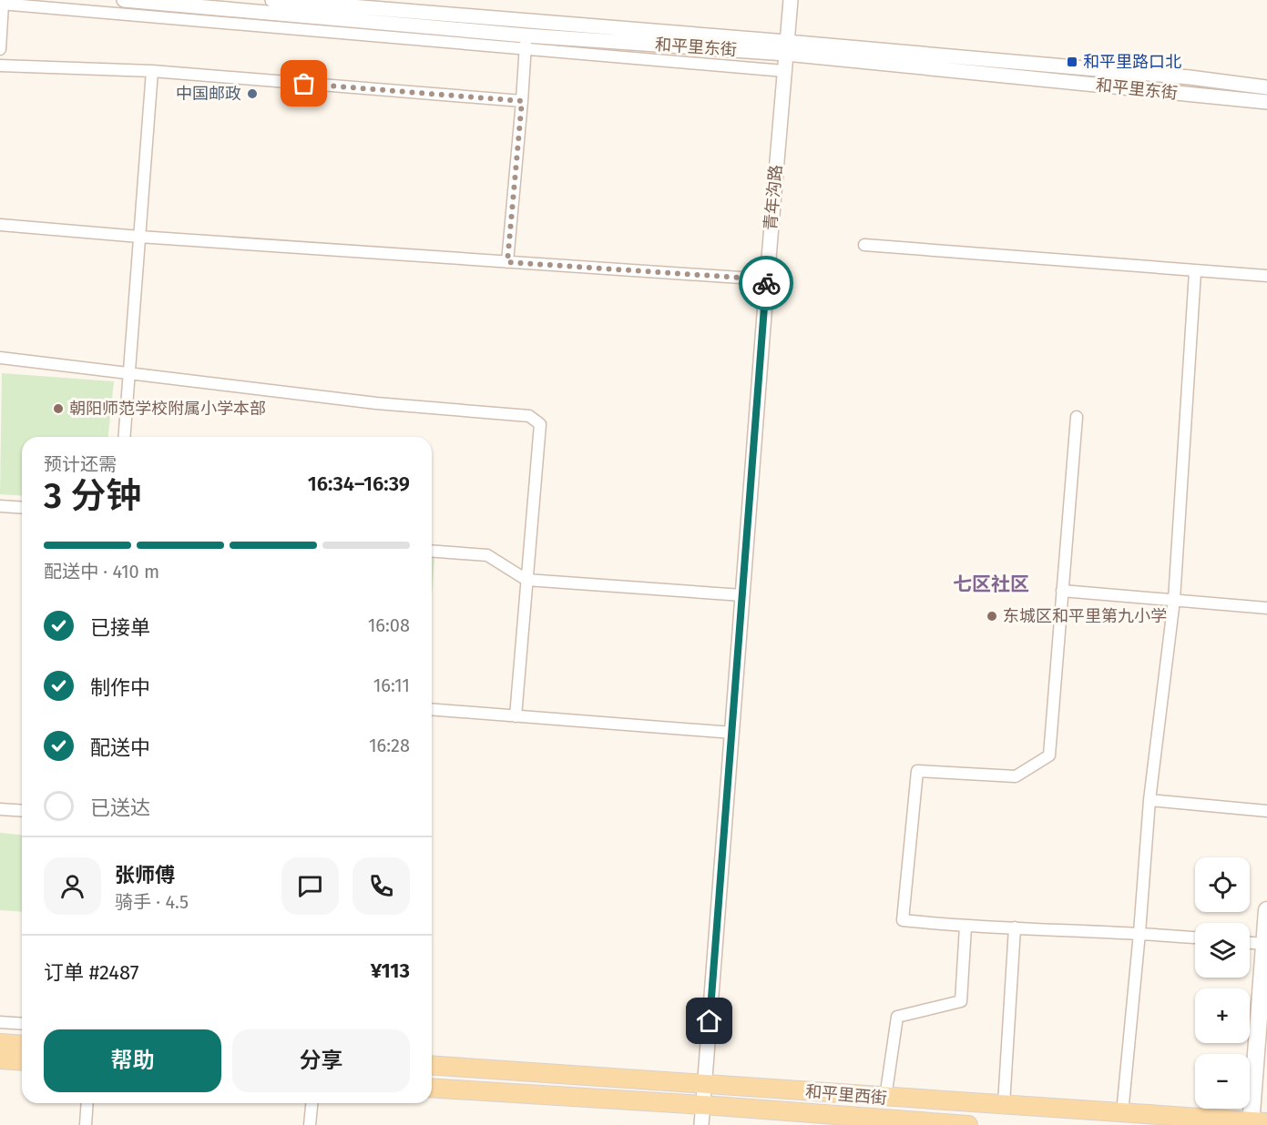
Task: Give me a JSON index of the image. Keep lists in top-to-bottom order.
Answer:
{
  "streets": {
    "main road": ["和平里西街"],
    "street": ["和平里东街", "青年沟路"]
  },
  "crossings": [
    ["和平里东街", "青年沟路"],
    ["青年沟路", "和平里西街"]
  ],
  "districts": ["七区社区"],
  "places": {
    "transit": ["和平里路口北"],
    "other": ["中国邮政", "朝阳师范学校附属小学本部", "东城区和平里第九小学"]
  },
  "page": {
    "heading": ["3 分钟", "预计还需", "16:34–16:39"],
    "panel": [
      "张师傅",
      "骑手 · 4.5",
      "订单 #2487",
      "¥113"
    ],
    "bar": "配送中 · 410 m",
    "list": [
      ["已接单", "16:08"],
      ["制作中", "16:11"],
      ["配送中", "16:28"],
      "已送达"
    ],
    "map_buttons": ["+", "−"],
    "buttons": ["帮助", "分享"]
  }
}
